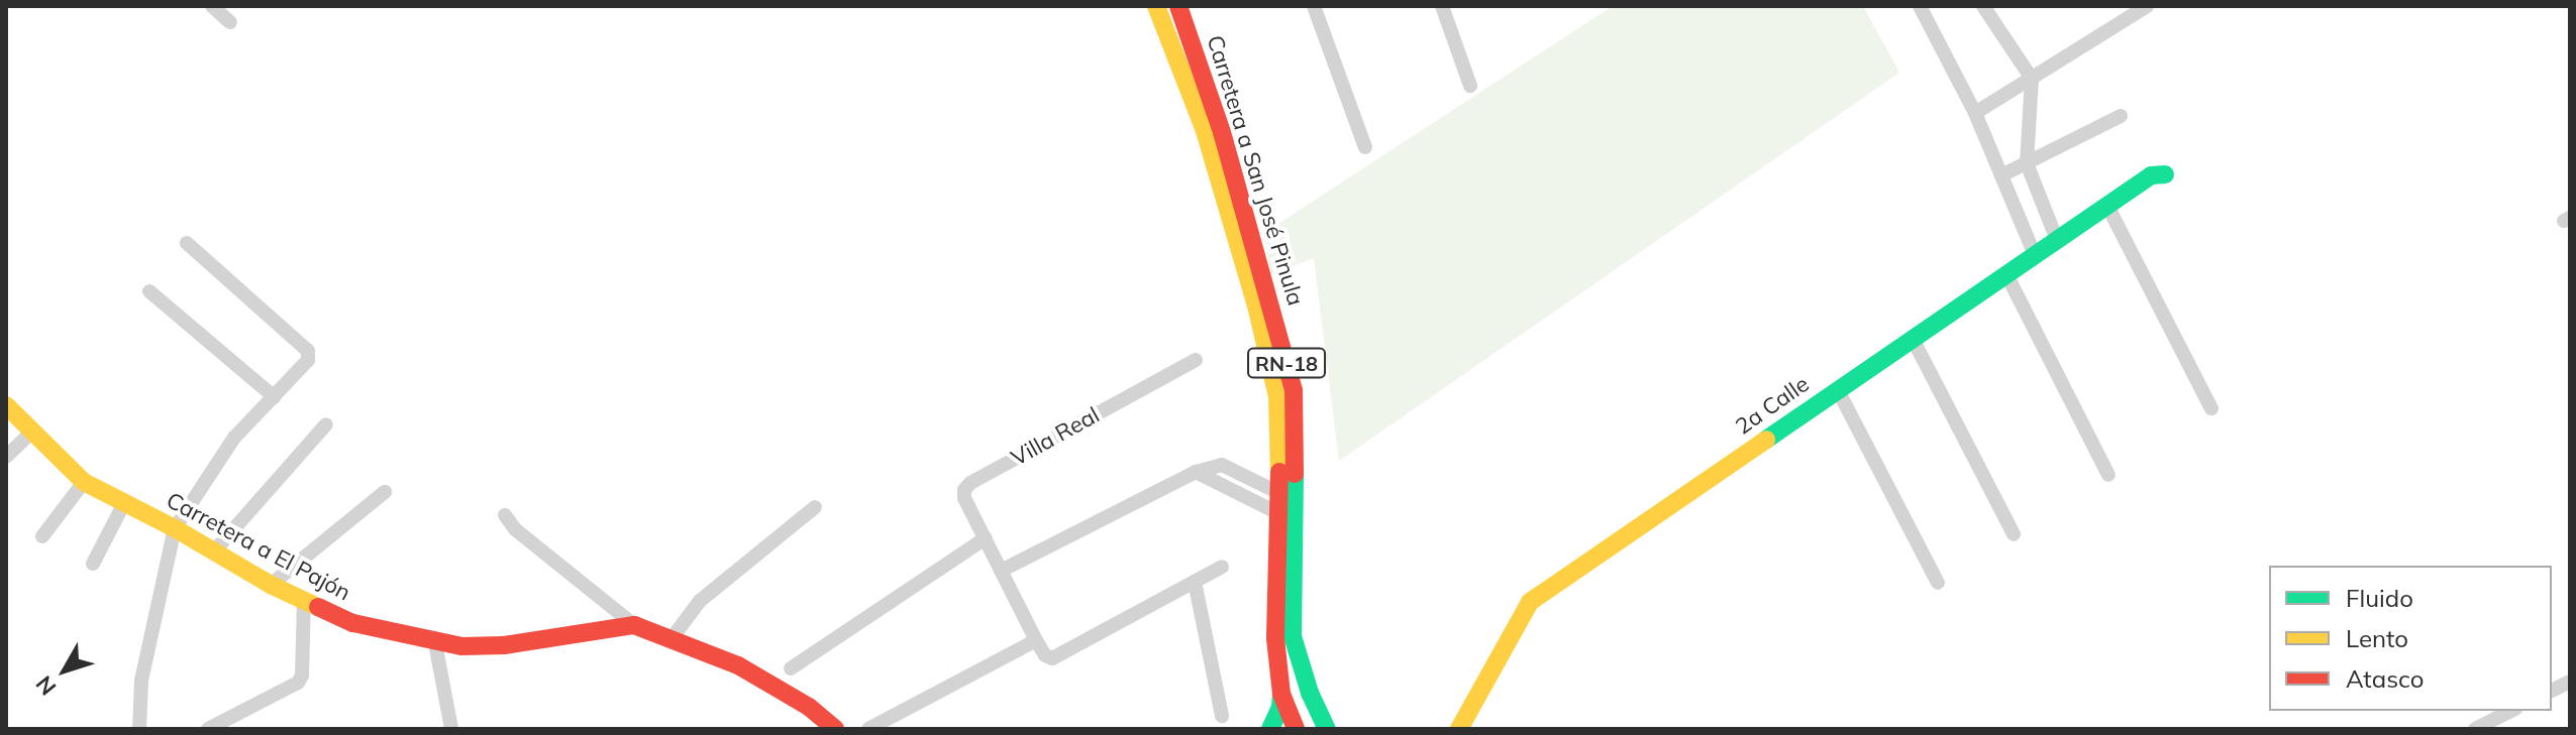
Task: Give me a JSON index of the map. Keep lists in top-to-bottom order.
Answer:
{
  "streets": {
    "street": [
      "Carretera a San José Pinula",
      "RN-18",
      "2a Calle",
      "Villa Real",
      "Carretera a El Pajón"
    ]
  },
  "legend": ["Fluido", "Lento", "Atasco"],
  "north": "bottom left"
}
